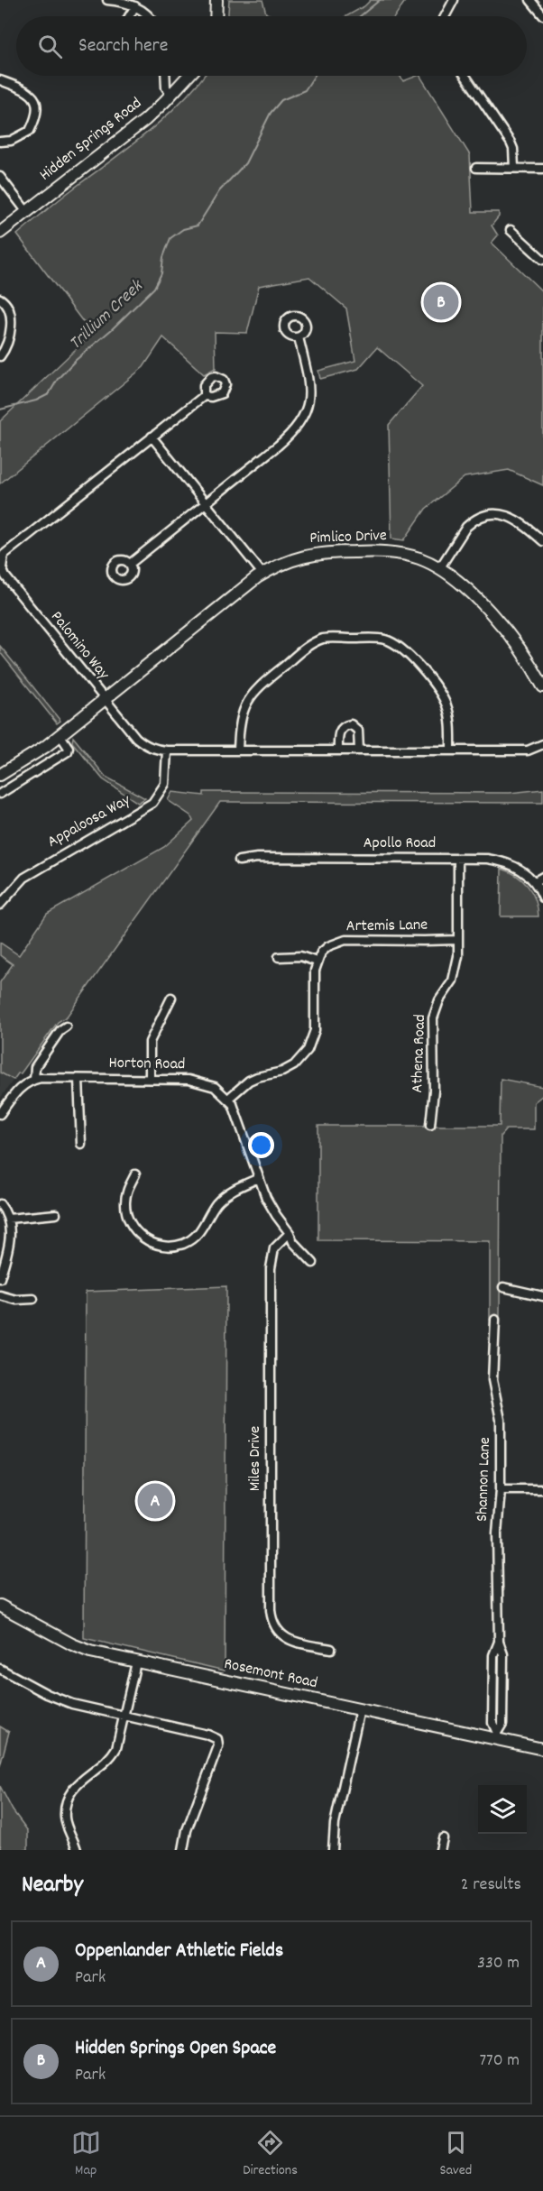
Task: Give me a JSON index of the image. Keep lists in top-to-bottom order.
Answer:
{
  "streets": {
    "main road": ["Hidden Springs Road", "Pimlico Drive", "Rosemont Road"],
    "street": [
      "Palomino Way",
      "Appaloosa Way",
      "Apollo Road",
      "Artemis Lane",
      "Athena Road",
      "Horton Road",
      "Miles Drive",
      "Shannon Lane"
    ]
  },
  "crossings": [
    ["Pimlico Drive", "Palomino Way"],
    ["Palomino Way", "Appaloosa Way"],
    ["Apollo Road", "Athena Road"],
    ["Artemis Lane", "Athena Road"],
    ["Shannon Lane", "Rosemont Road"]
  ],
  "water": ["Trillium Creek"],
  "page": {
    "search": "Search here",
    "pins": ["B", "A"],
    "heading": ["Nearby", "2 results"],
    "list": [
      {
        "mark": "A",
        "name": "Oppenlander Athletic Fields",
        "note": "Park",
        "value": "330 m"
      },
      {
        "mark": "B",
        "name": "Hidden Springs Open Space",
        "note": "Park",
        "value": "770 m"
      }
    ],
    "nav": ["Map", "Directions", "Saved"]
  }
}
